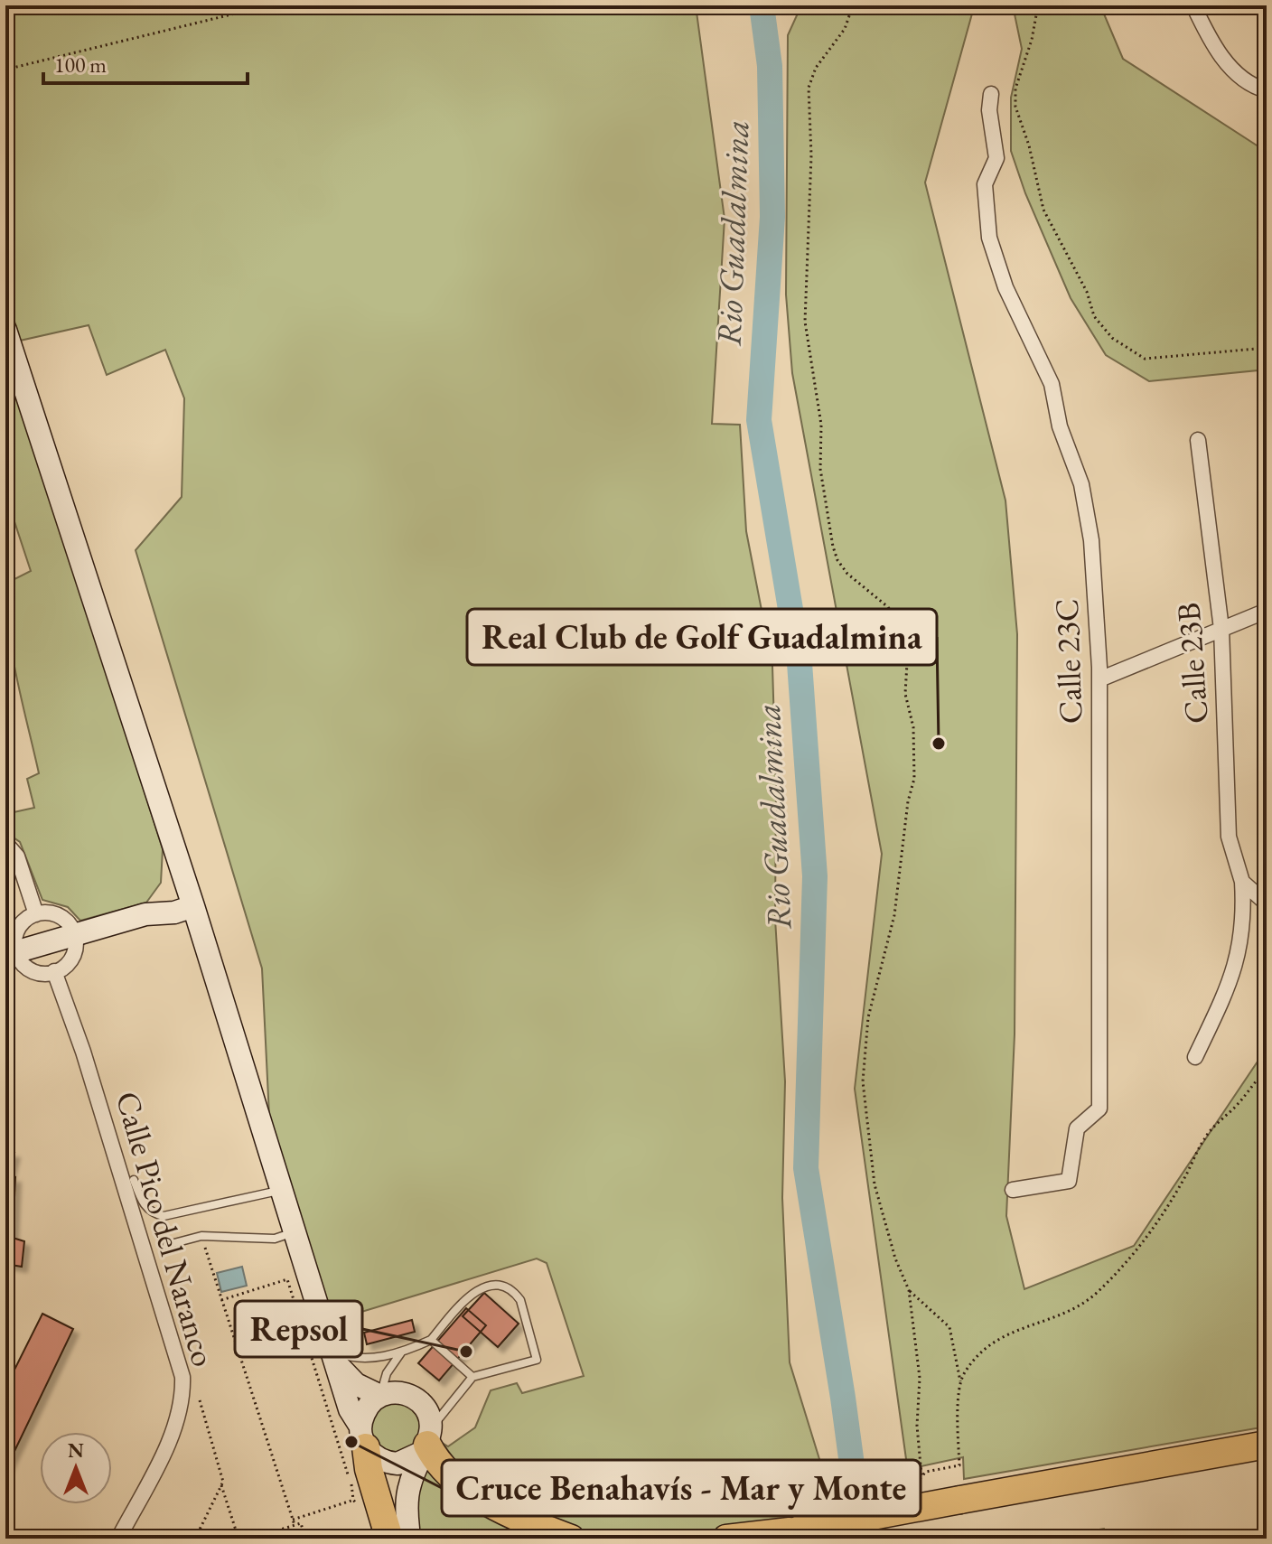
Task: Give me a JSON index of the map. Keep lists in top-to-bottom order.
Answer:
{
  "streets": {
    "street": ["Calle 23C", "Calle 23B", "Calle Pico del Naranco"]
  },
  "water": ["Rio Guadalmina"],
  "places": ["Real Club de Golf Guadalmina", "Repsol", "Cruce Benahavís - Mar y Monte"],
  "scale_bar": "100 m",
  "north": "top"
}
